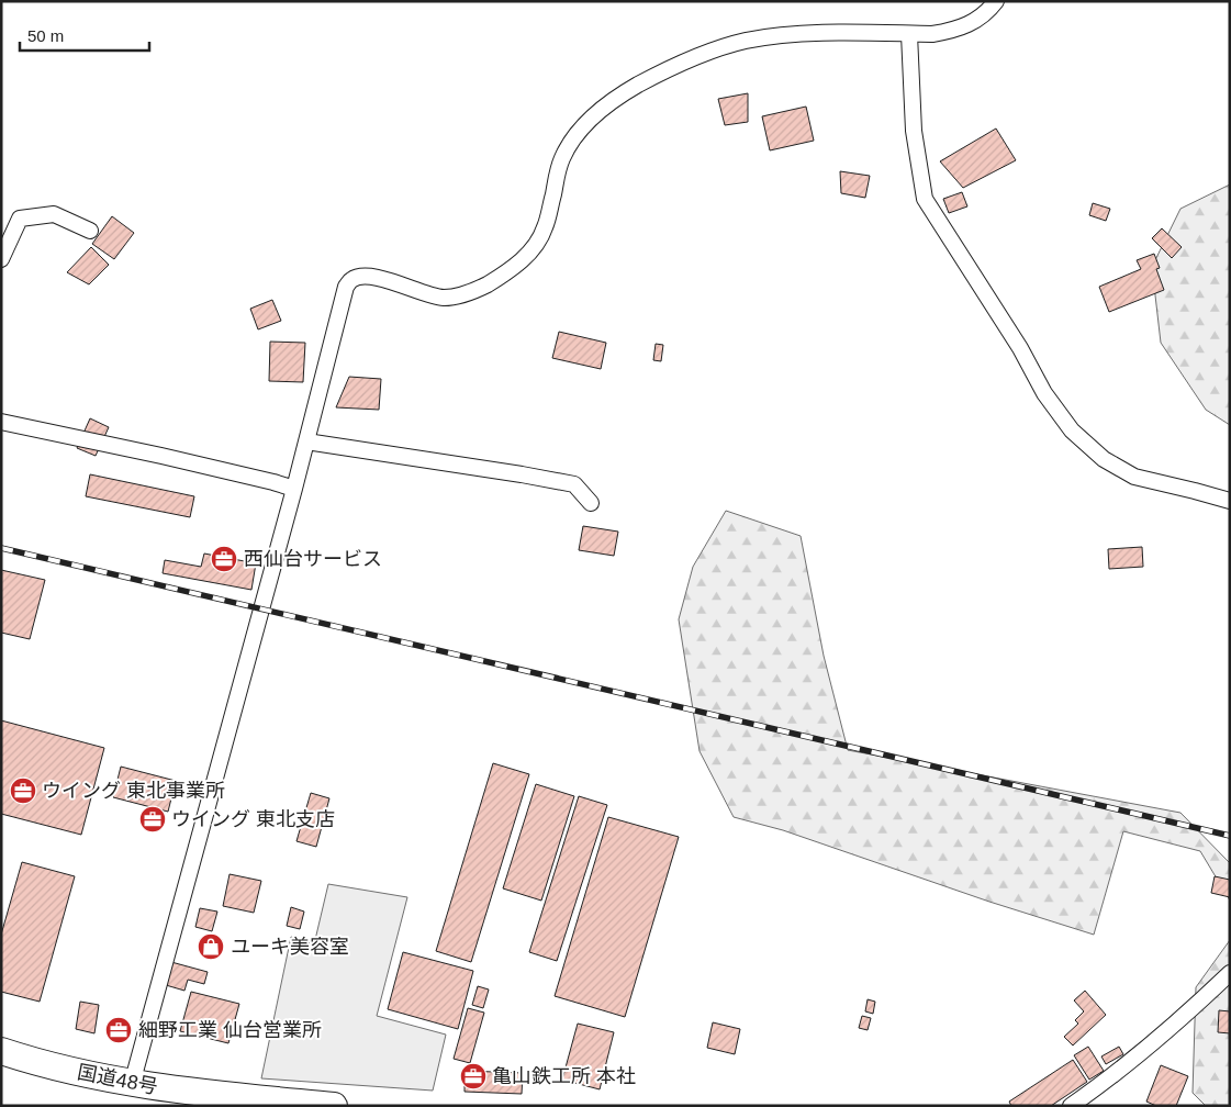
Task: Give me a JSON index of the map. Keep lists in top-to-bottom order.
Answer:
{
  "streets": {
    "highway": ["国道48号"]
  },
  "places": {
    "office": [
      "西仙台サービス",
      "ウイング 東北事業所",
      "ウイング 東北支店",
      "細野工業 仙台営業所",
      "亀山鉄工所 本社"
    ],
    "shop": ["ユーキ美容室"]
  },
  "scale_bar": "50 m"
}
